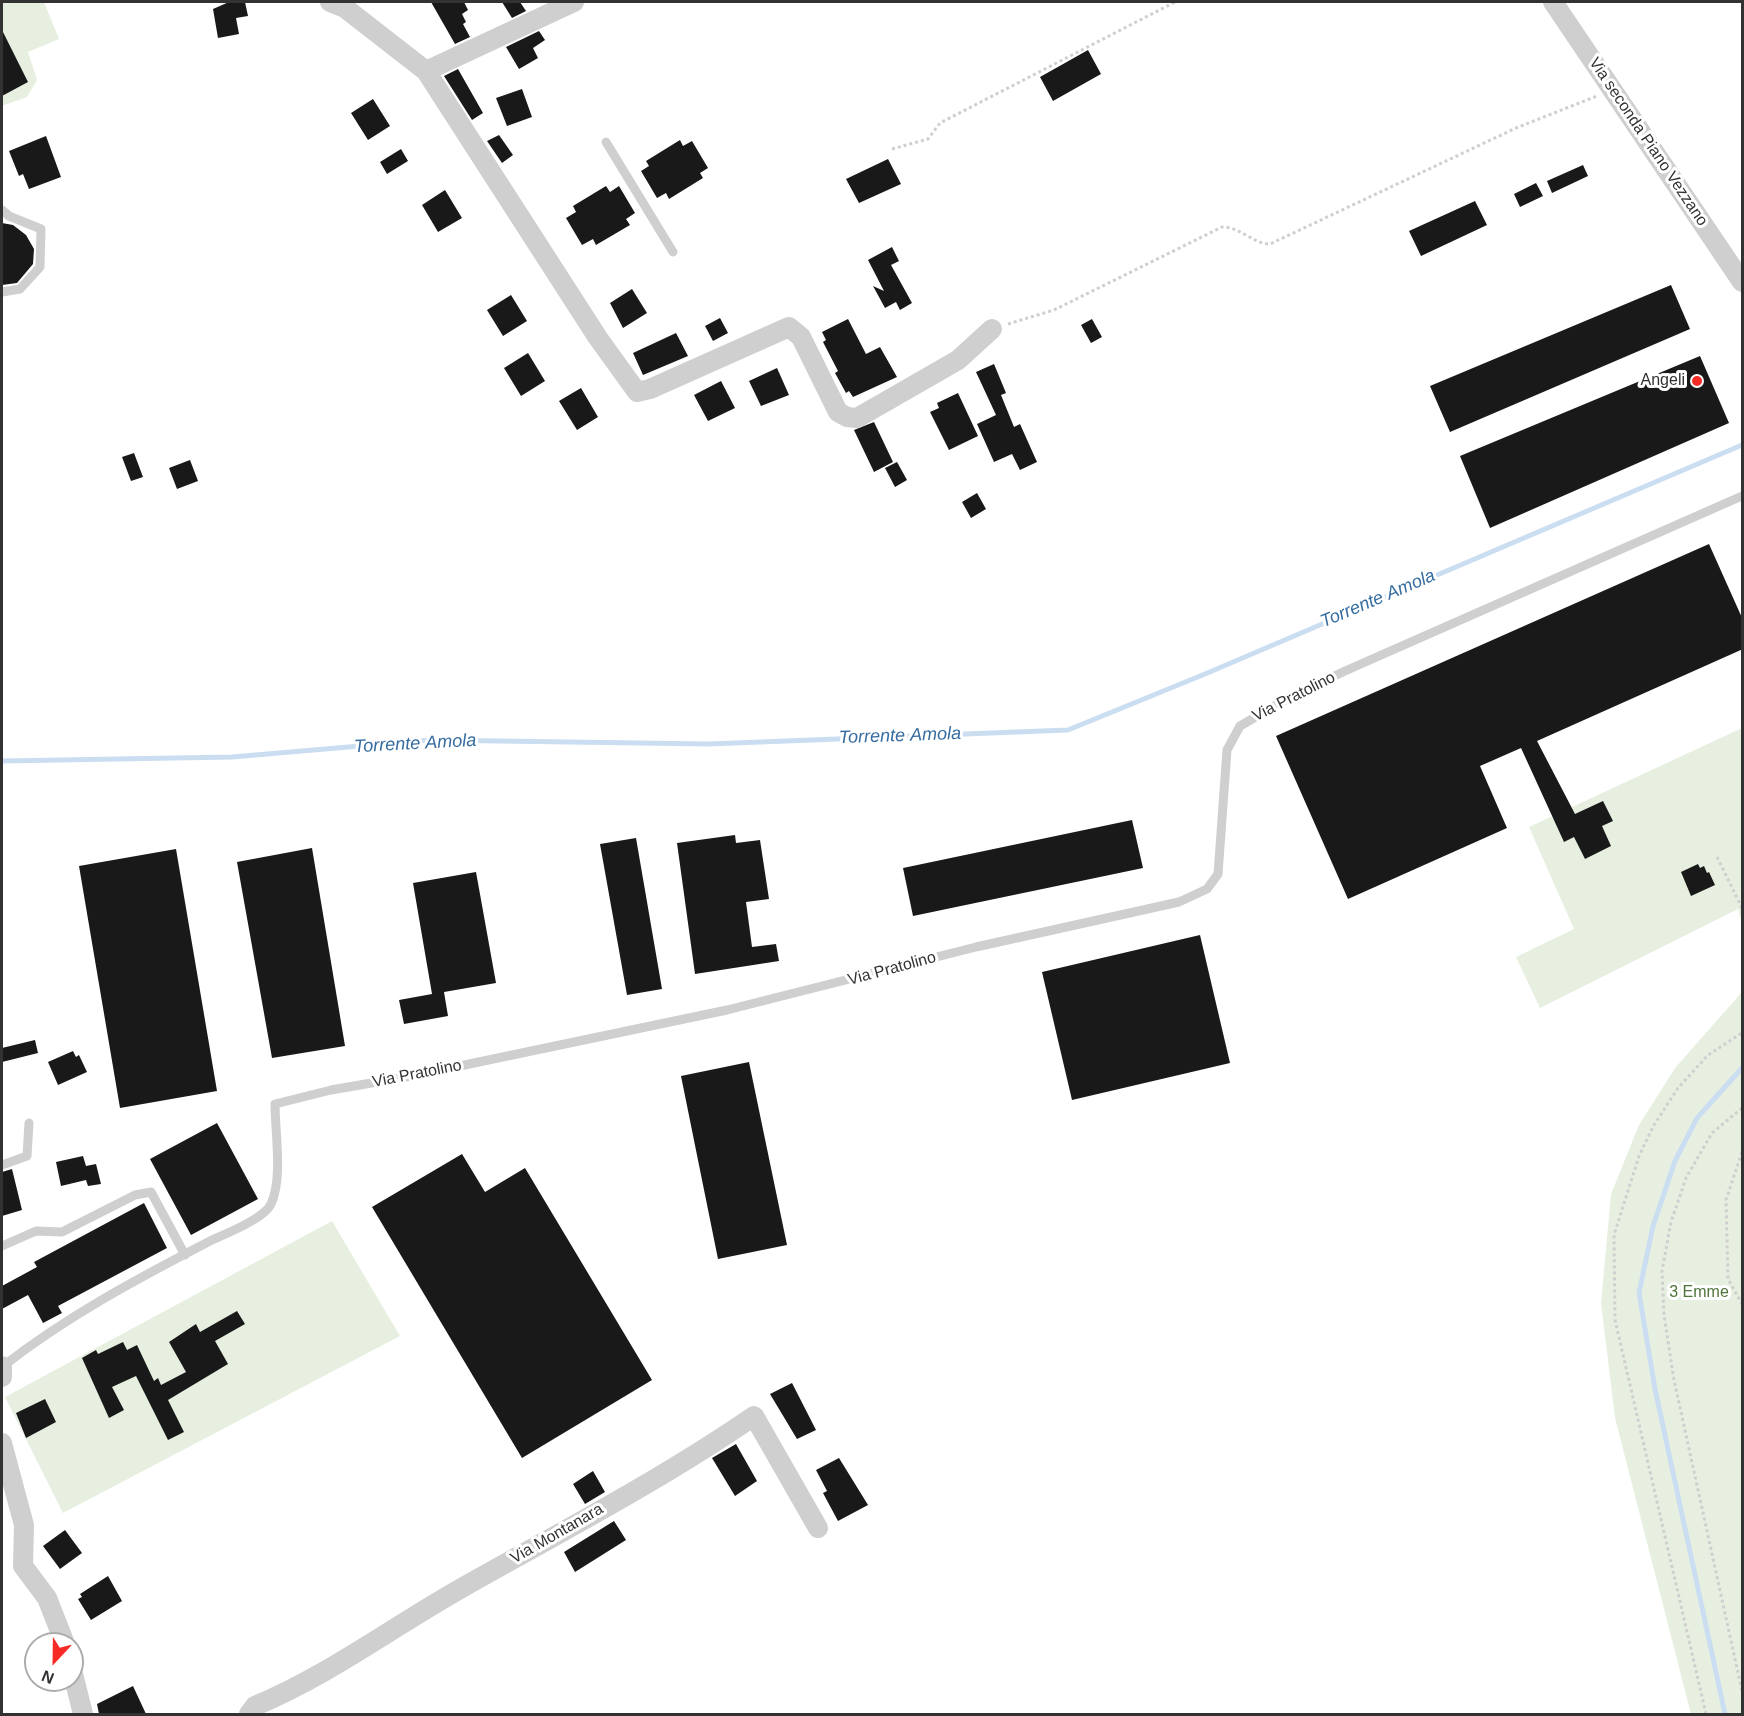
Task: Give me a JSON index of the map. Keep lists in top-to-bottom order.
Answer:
{
  "streets": {
    "street": ["Via seconda Piano Vezzano", "Via Montanara"],
    "lane": ["Via Pratolino"]
  },
  "water": ["Torrente Amola"],
  "parks": ["3 Emme"],
  "places": ["Angeli"],
  "north": "bottom"
}
